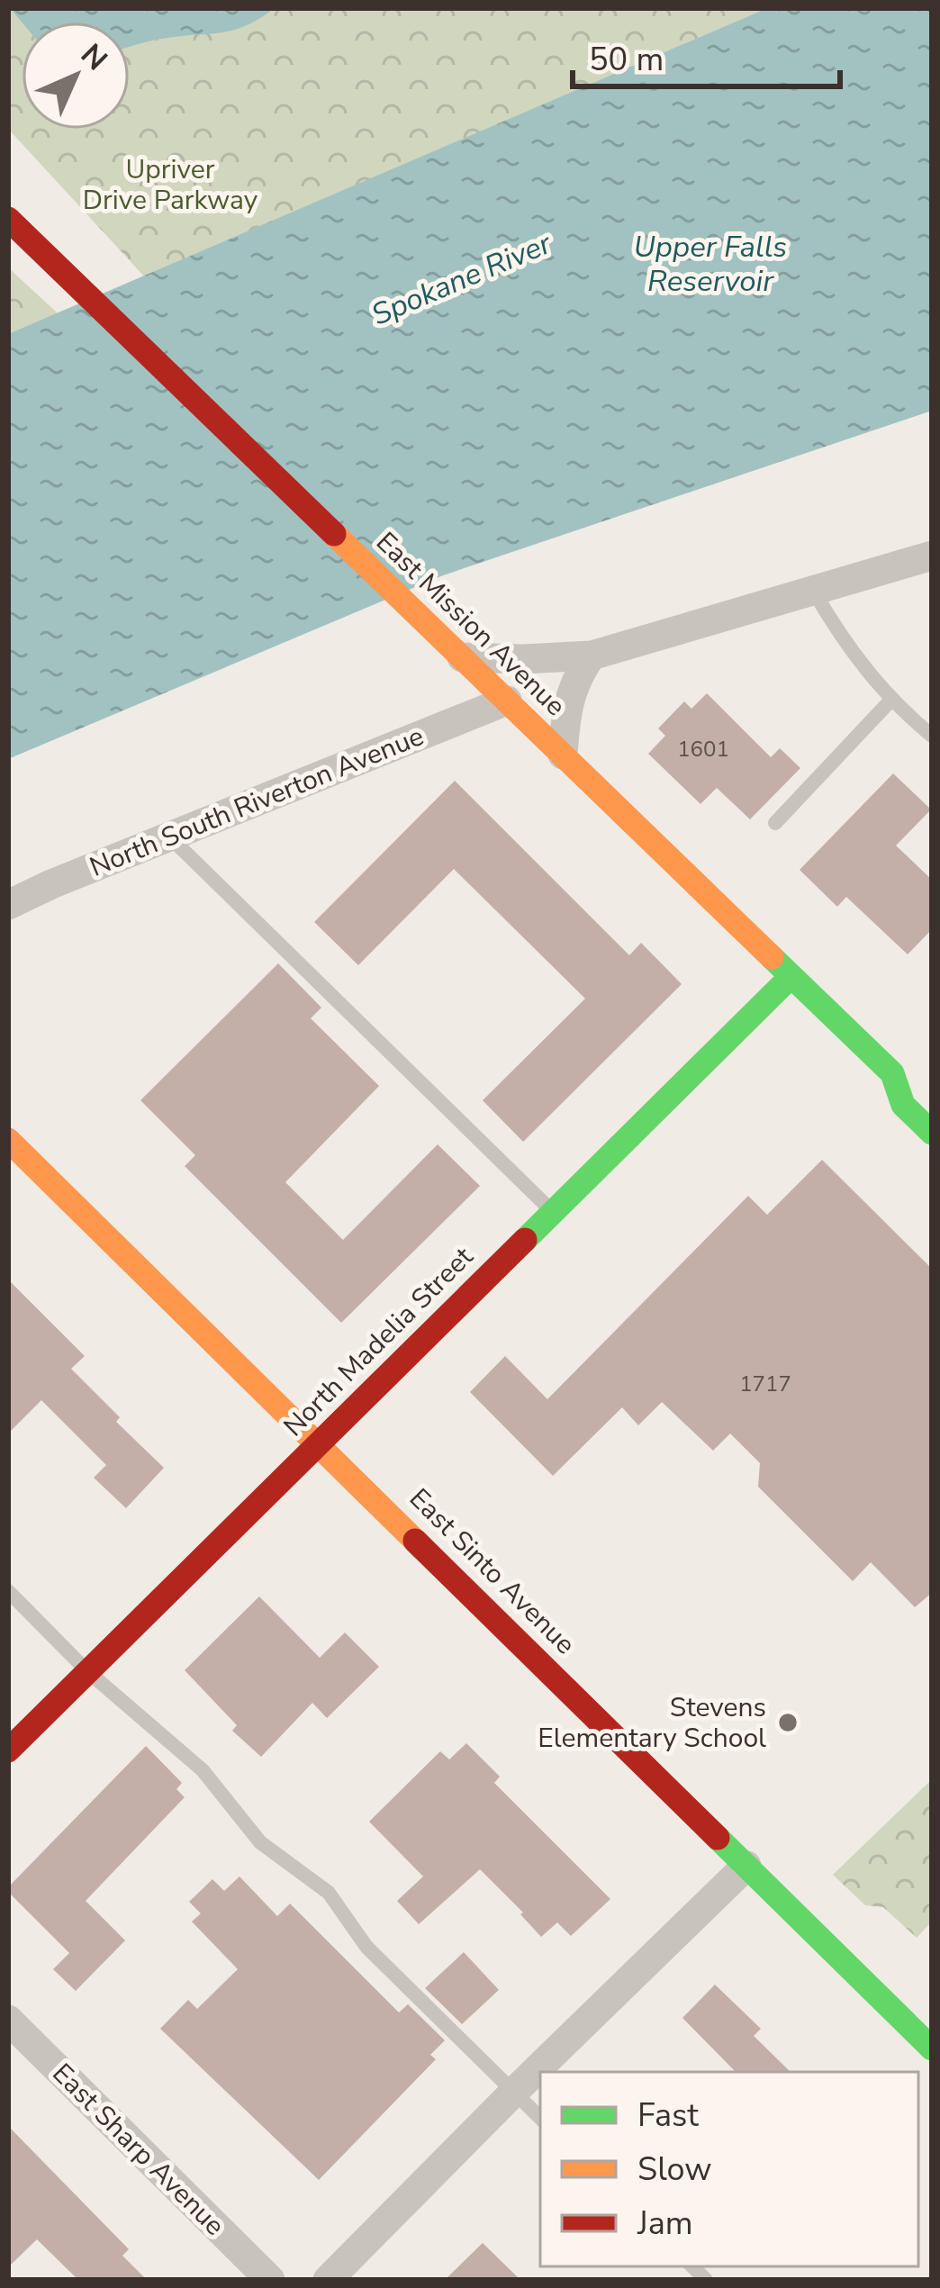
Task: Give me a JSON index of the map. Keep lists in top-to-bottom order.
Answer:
{
  "streets": {
    "street": [
      "East Mission Avenue",
      "North South Riverton Avenue",
      "North Madelia Street",
      "East Sinto Avenue",
      "East Sharp Avenue"
    ]
  },
  "crossings": [
    ["East Mission Avenue", "North South Riverton Avenue"],
    ["East Mission Avenue", "North Madelia Street"],
    ["North Madelia Street", "East Sinto Avenue"]
  ],
  "water": ["Upper Falls Reservoir", "Spokane River"],
  "parks": ["Upriver Drive Parkway"],
  "places": ["Stevens Elementary School"],
  "house_numbers": ["1601", "1717"],
  "legend": ["Fast", "Slow", "Jam"],
  "scale_bar": "50 m",
  "north": "top right"
}
